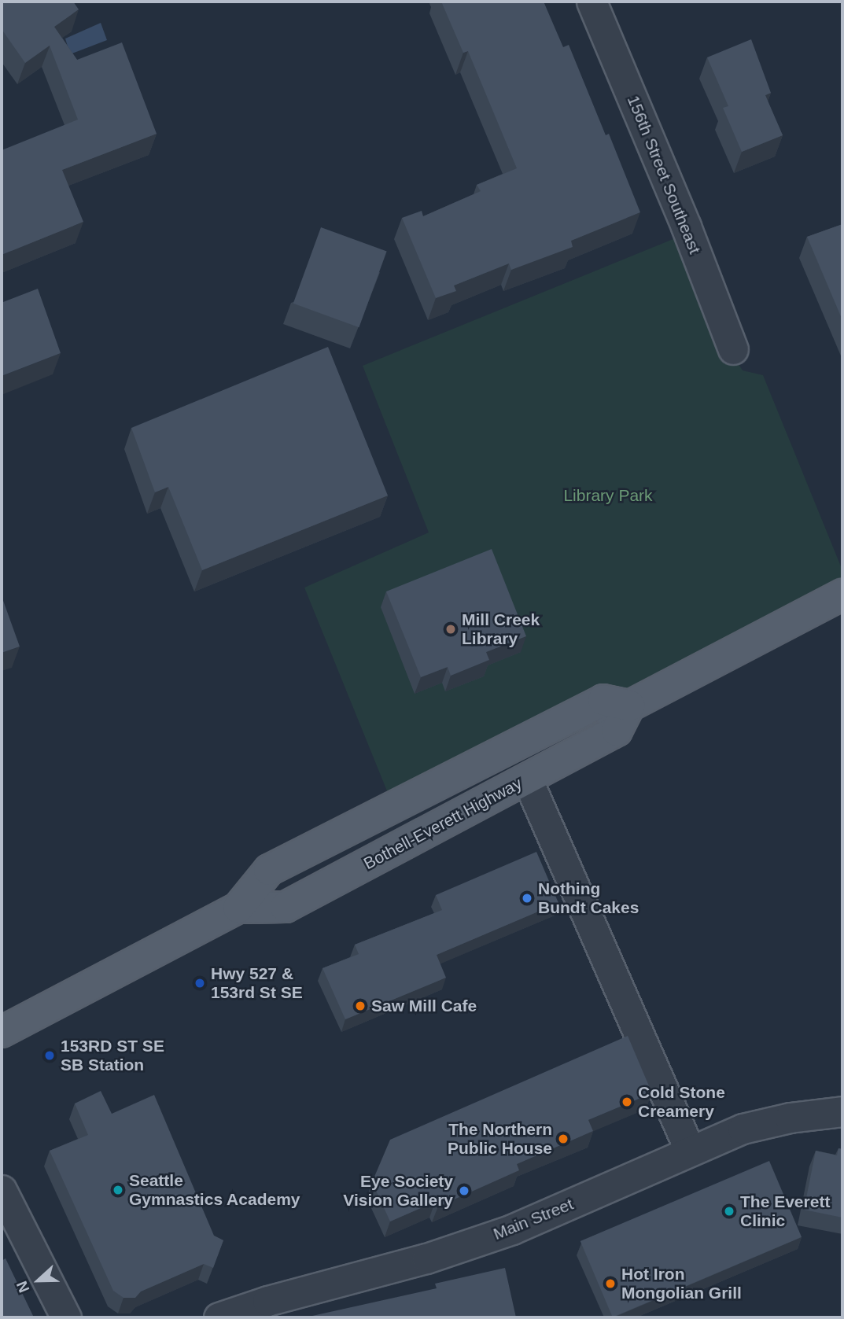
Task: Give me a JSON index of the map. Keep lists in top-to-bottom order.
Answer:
{
  "streets": {
    "main road": ["Bothell-Everett Highway"],
    "street": ["156th Street Southeast", "Main Street"]
  },
  "parks": ["Library Park"],
  "places": [
    "Mill Creek Library",
    "Nothing Bundt Cakes",
    "Hwy 527 & 153rd St SE",
    "Saw Mill Cafe",
    "153RD ST SE SB Station",
    "Cold Stone Creamery",
    "The Northern Public House",
    "Seattle Gymnastics Academy",
    "Eye Society Vision Gallery",
    "The Everett Clinic",
    "Hot Iron Mongolian Grill"
  ],
  "north": "left"
}
